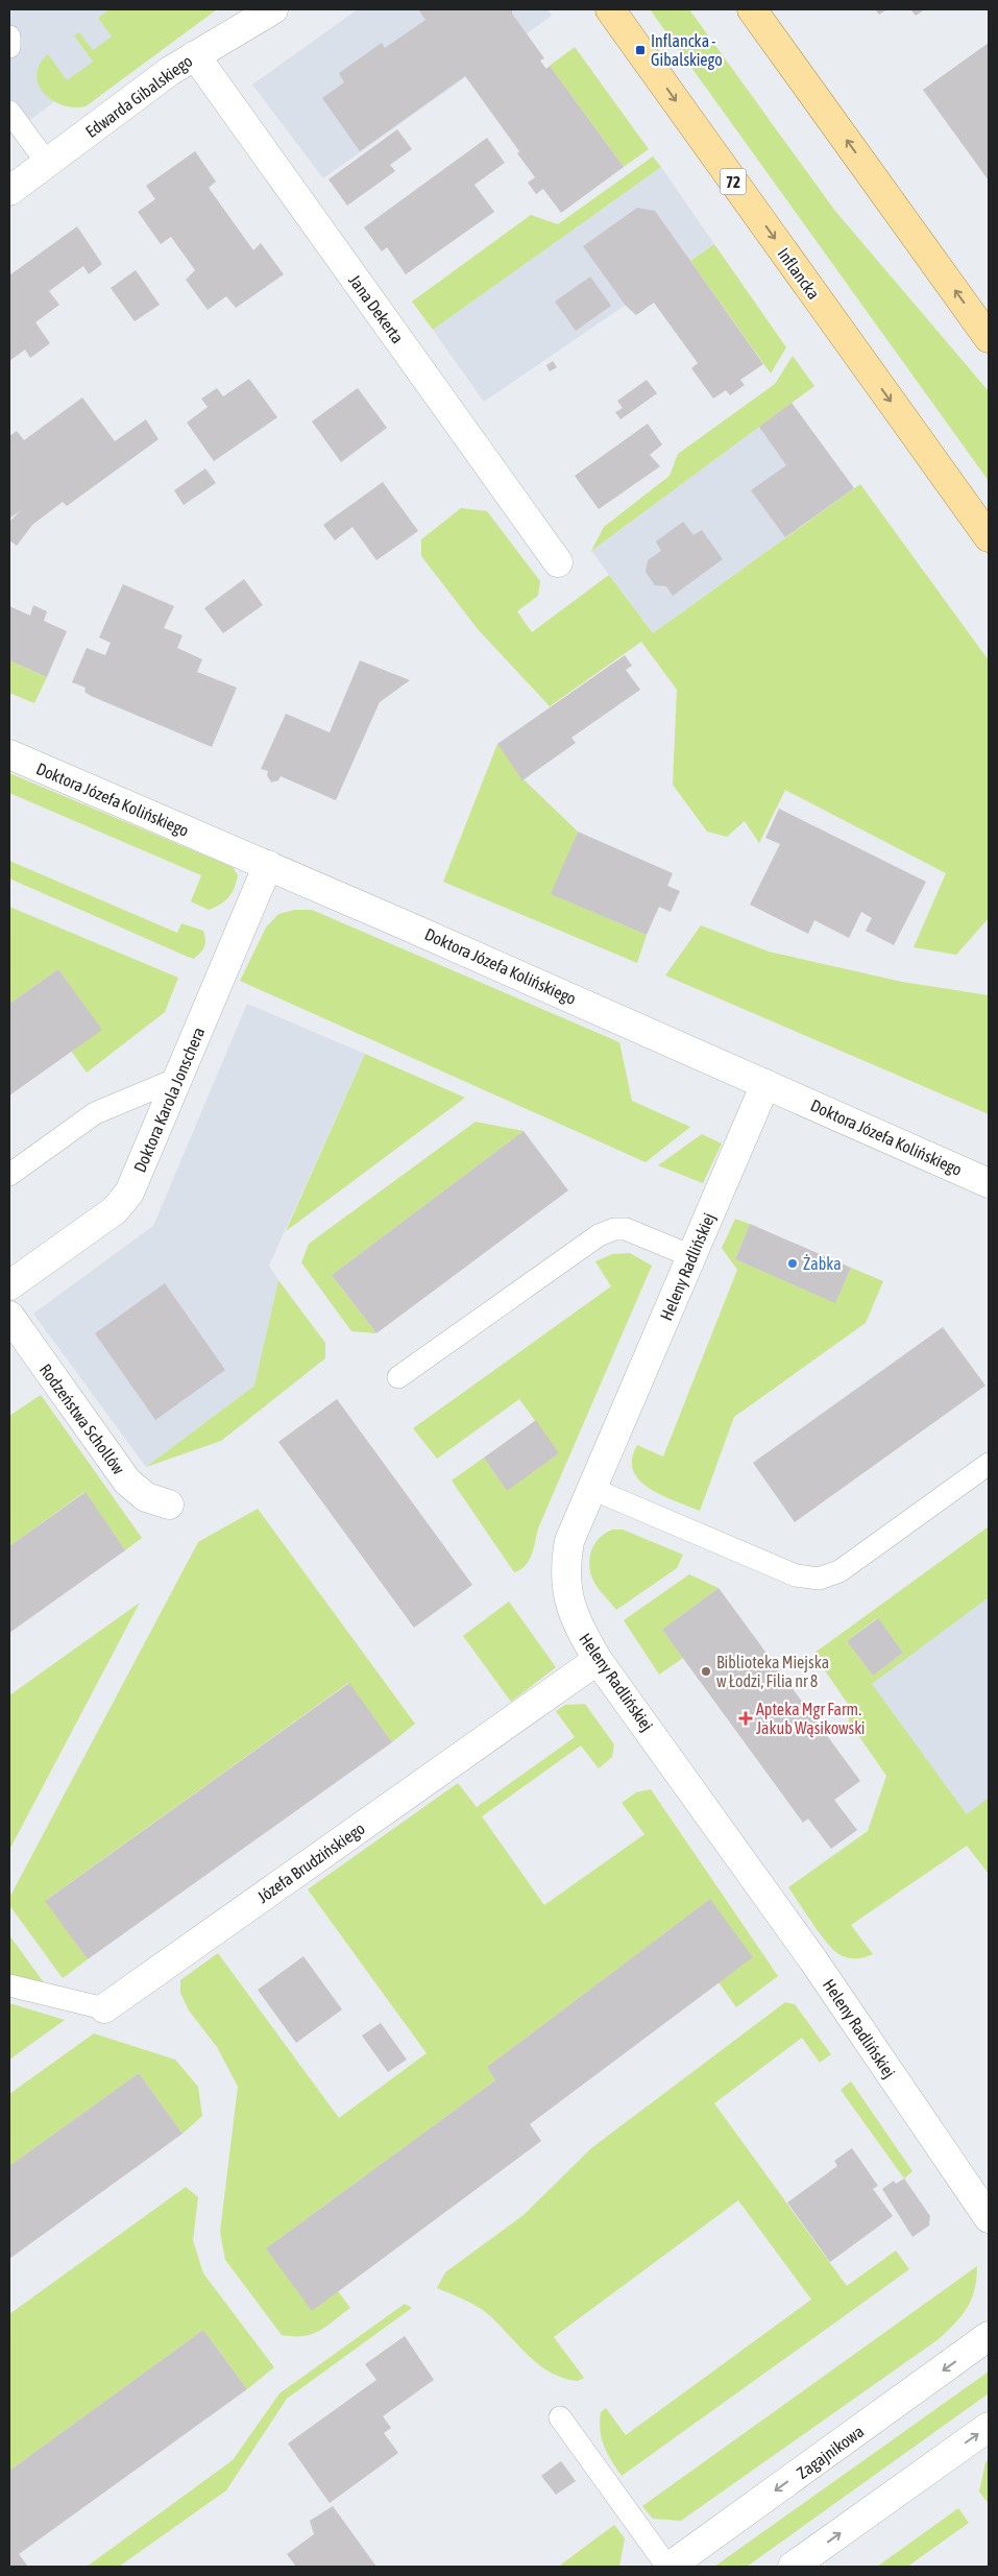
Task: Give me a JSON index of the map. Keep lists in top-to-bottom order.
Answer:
{
  "streets": {
    "main road": ["72", "Inflancka"],
    "street": [
      "Edwarda Gibalskiego",
      "Jana Dekerta",
      "Doktora Józefa Kolińskiego",
      "Doktora Karola Jonschera",
      "Heleny Radlińskiej",
      "Rodzeństwa Schollów",
      "Józefa Brudzińskiego",
      "Zagajnikowa"
    ]
  },
  "crossings": [
    ["Edwarda Gibalskiego", "Jana Dekerta"],
    ["Doktora Józefa Kolińskiego", "Doktora Karola Jonschera"],
    ["Doktora Józefa Kolińskiego", "Heleny Radlińskiej"],
    ["Heleny Radlińskiej", "Józefa Brudzińskiego"]
  ],
  "places": {
    "transit": ["Inflancka - Gibalskiego"],
    "other": ["Żabka", "Biblioteka Miejska w Łodzi, Filia nr 8"],
    "health": ["Apteka Mgr Farm. Jakub Wąsikowski"]
  }
}
